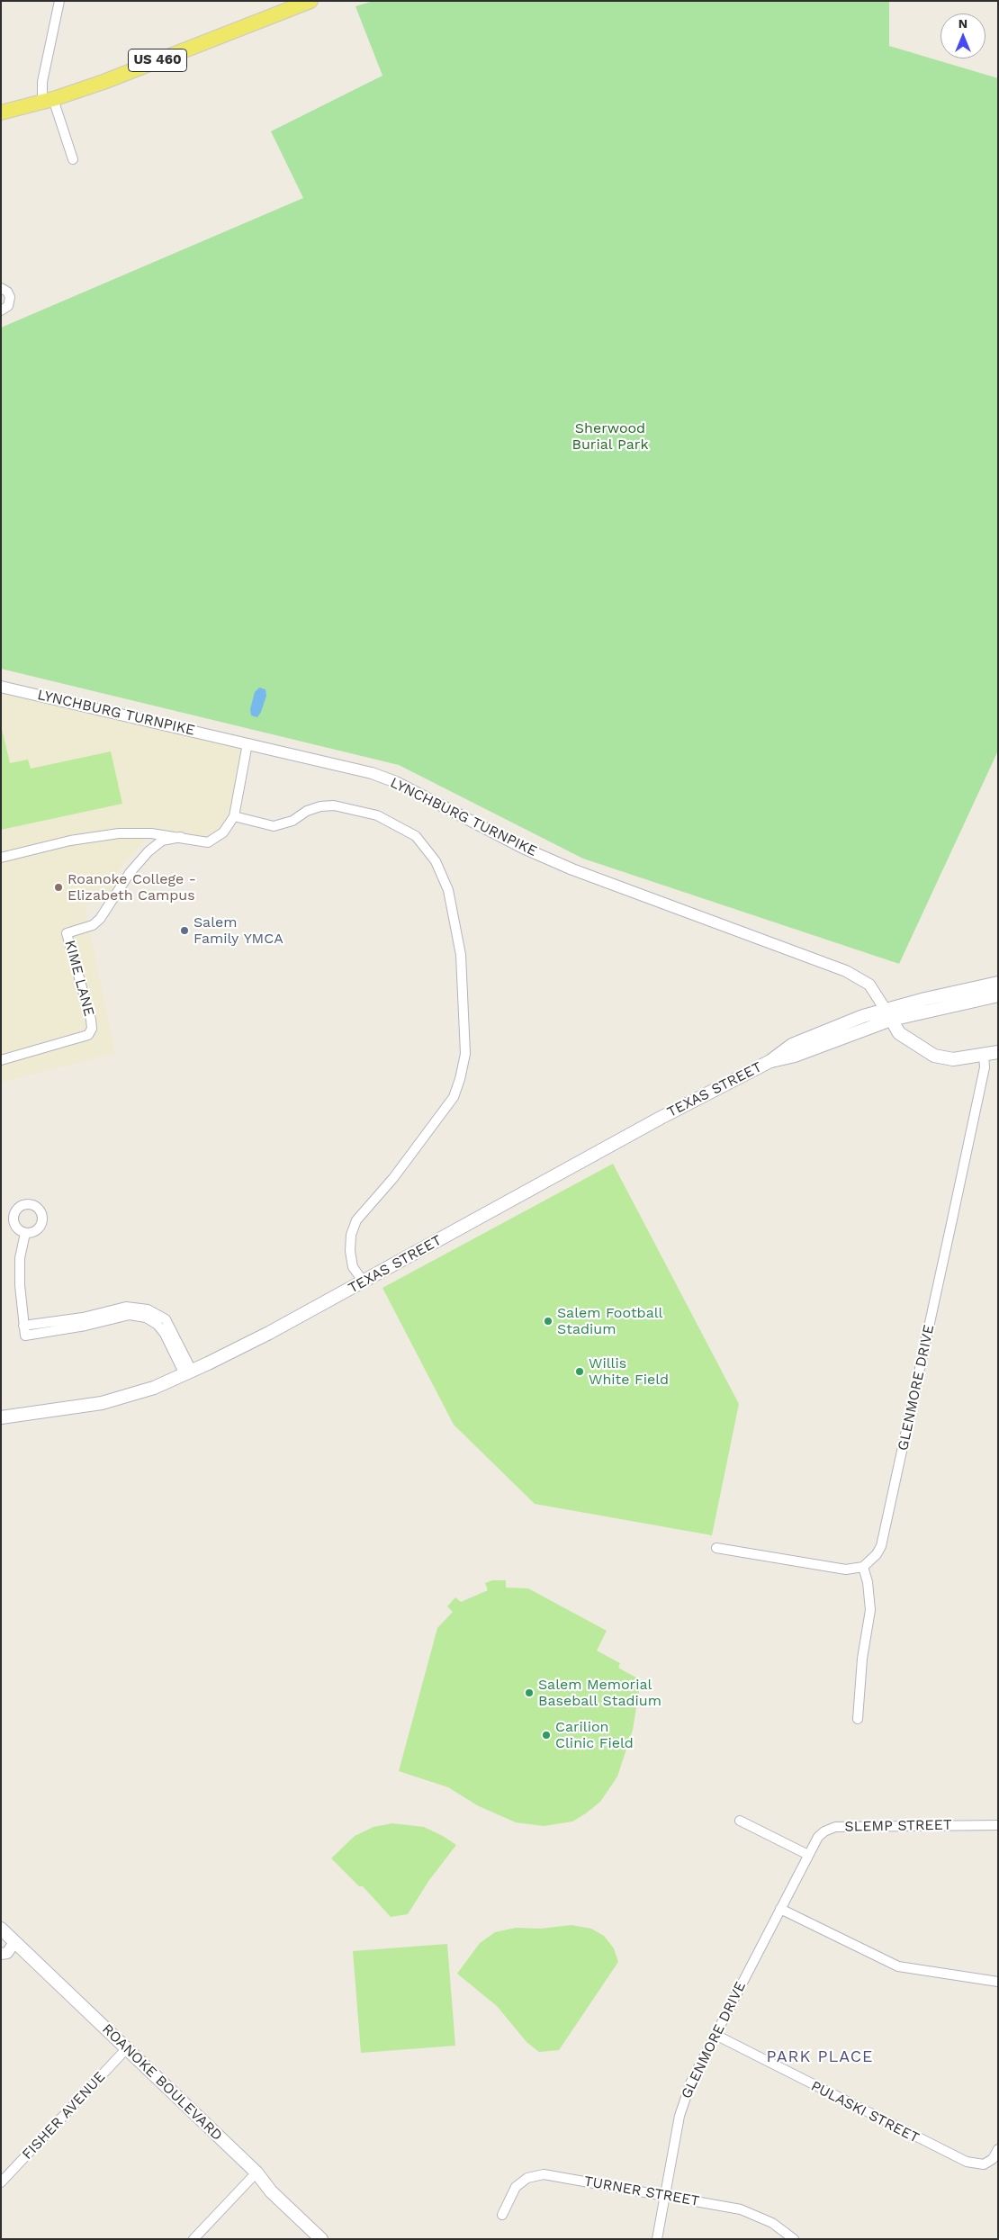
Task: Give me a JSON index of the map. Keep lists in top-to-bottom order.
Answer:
{
  "streets": {
    "main road": [
      "US 460",
      "LYNCHBURG TURNPIKE",
      "TEXAS STREET",
      "ROANOKE BOULEVARD"
    ],
    "street": [
      "KIME LANE",
      "GLENMORE DRIVE",
      "SLEMP STREET",
      "PULASKI STREET",
      "FISHER AVENUE",
      "TURNER STREET"
    ]
  },
  "crossings": [
    ["LYNCHBURG TURNPIKE", "KIME LANE"],
    ["LYNCHBURG TURNPIKE", "TEXAS STREET"],
    ["LYNCHBURG TURNPIKE", "GLENMORE DRIVE"],
    ["GLENMORE DRIVE", "SLEMP STREET"],
    ["GLENMORE DRIVE", "PULASKI STREET"],
    ["GLENMORE DRIVE", "TURNER STREET"],
    ["ROANOKE BOULEVARD", "FISHER AVENUE"]
  ],
  "districts": ["PARK PLACE"],
  "parks": ["Sherwood Burial Park"],
  "places": [
    "Roanoke College - Elizabeth Campus",
    "Salem Family YMCA",
    "Salem Football Stadium",
    "Willis White Field",
    "Salem Memorial Baseball Stadium",
    "Carilion Clinic Field"
  ],
  "north": "top"
}
